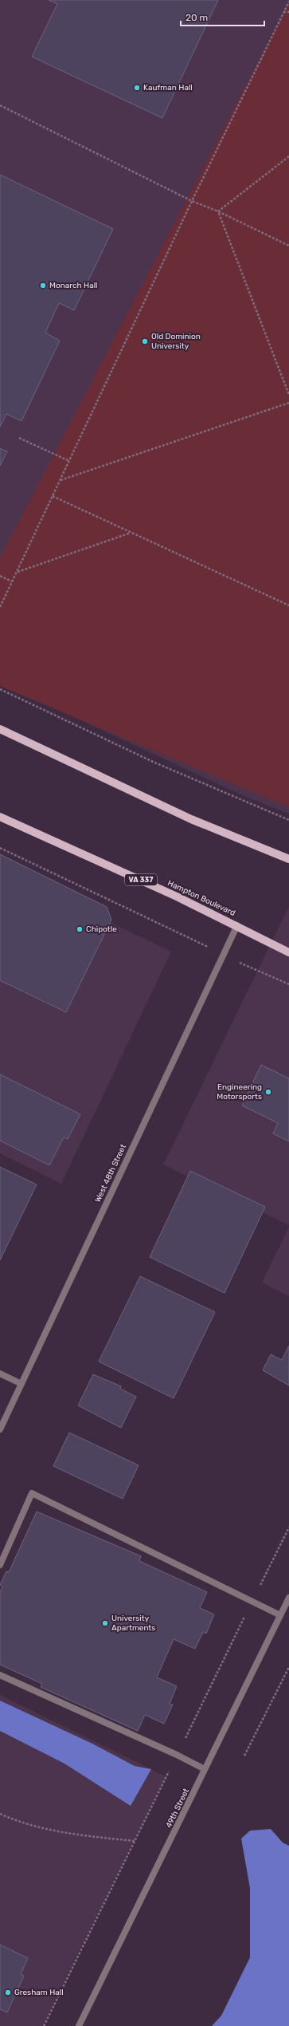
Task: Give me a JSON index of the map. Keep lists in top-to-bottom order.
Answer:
{
  "streets": {
    "main road": ["VA 337", "Hampton Boulevard"],
    "street": ["West 48th Street", "49th Street"]
  },
  "crossings": [
    ["Hampton Boulevard", "West 48th Street"]
  ],
  "places": [
    "Kaufman Hall",
    "Monarch Hall",
    "Old Dominion University",
    "Chipotle",
    "Engineering Motorsports",
    "University Apartments",
    "Gresham Hall"
  ],
  "scale_bar": "20 m"
}
